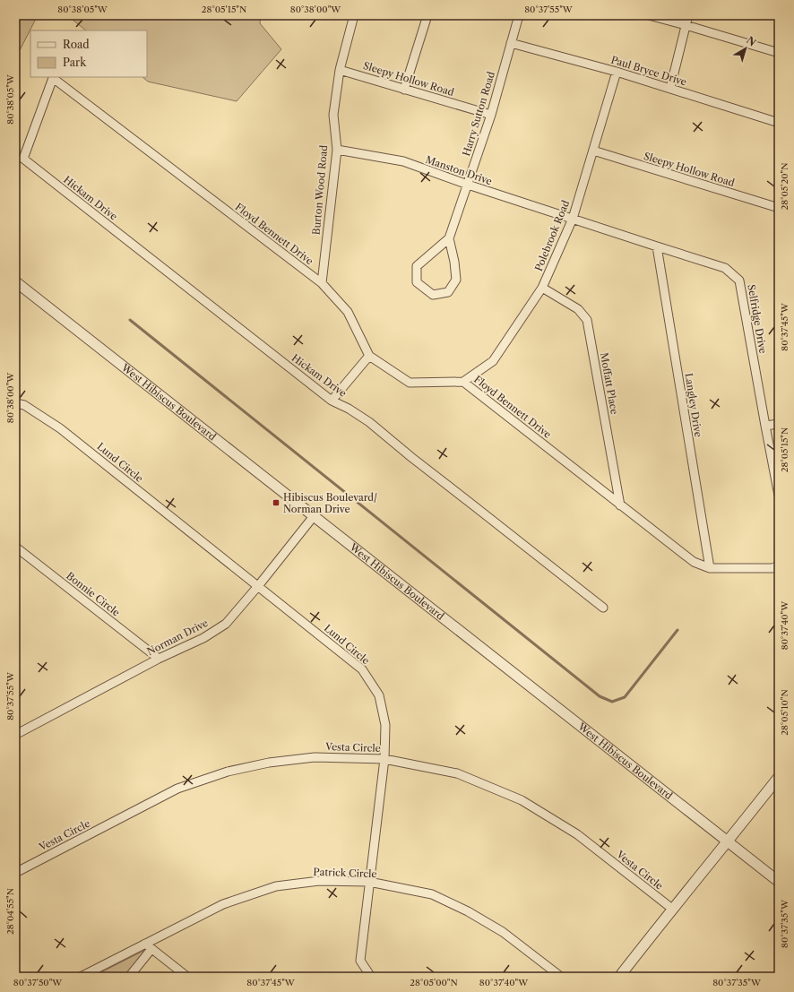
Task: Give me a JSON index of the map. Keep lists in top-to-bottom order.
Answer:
{
  "streets": {
    "street": [
      "Paul Bryce Drive",
      "Sleepy Hollow Road",
      "Harry Sutton Road",
      "Manston Drive",
      "Burton Wood Road",
      "Hickam Drive",
      "Floyd Bennett Drive",
      "Polebrook Road",
      "Selfridge Drive",
      "Moffatt Place",
      "West Hibiscus Boulevard",
      "Langley Drive",
      "Lund Circle",
      "Bonnie Circle",
      "Norman Drive",
      "Vesta Circle",
      "Patrick Circle"
    ]
  },
  "crossings": [
    ["Paul Bryce Drive", "Harry Sutton Road"],
    ["Paul Bryce Drive", "Polebrook Road"],
    ["Sleepy Hollow Road", "Harry Sutton Road"],
    ["Sleepy Hollow Road", "Burton Wood Road"],
    ["Sleepy Hollow Road", "Polebrook Road"],
    ["Harry Sutton Road", "Manston Drive"],
    ["Manston Drive", "Burton Wood Road"],
    ["Manston Drive", "Polebrook Road"],
    ["Manston Drive", "Selfridge Drive"],
    ["Burton Wood Road", "Floyd Bennett Drive"],
    ["Hickam Drive", "Floyd Bennett Drive"],
    ["Floyd Bennett Drive", "Polebrook Road"],
    ["Floyd Bennett Drive", "Moffatt Place"],
    ["Floyd Bennett Drive", "Langley Drive"],
    ["Polebrook Road", "Selfridge Drive"],
    ["Polebrook Road", "Moffatt Place"],
    ["Selfridge Drive", "Langley Drive"],
    ["West Hibiscus Boulevard", "Norman Drive"],
    ["Lund Circle", "Norman Drive"],
    ["Lund Circle", "Vesta Circle"],
    ["Lund Circle", "Patrick Circle"],
    ["Bonnie Circle", "Norman Drive"]
  ],
  "places": {
    "transit": ["Hibiscus Boulevard/ Norman Drive"]
  },
  "legend": ["Road", "Park"],
  "north": "top right",
  "coordinates": [
    "80°38'05\"W",
    "28°05'15\"N",
    "80°38'00\"W",
    "80°37'55\"W",
    "28°05'20\"N",
    "80°37'45\"W",
    "80°37'40\"W",
    "28°05'10\"N",
    "28°04'55\"N",
    "80°37'35\"W",
    "80°37'50\"W",
    "28°05'00\"N"
  ]
}
